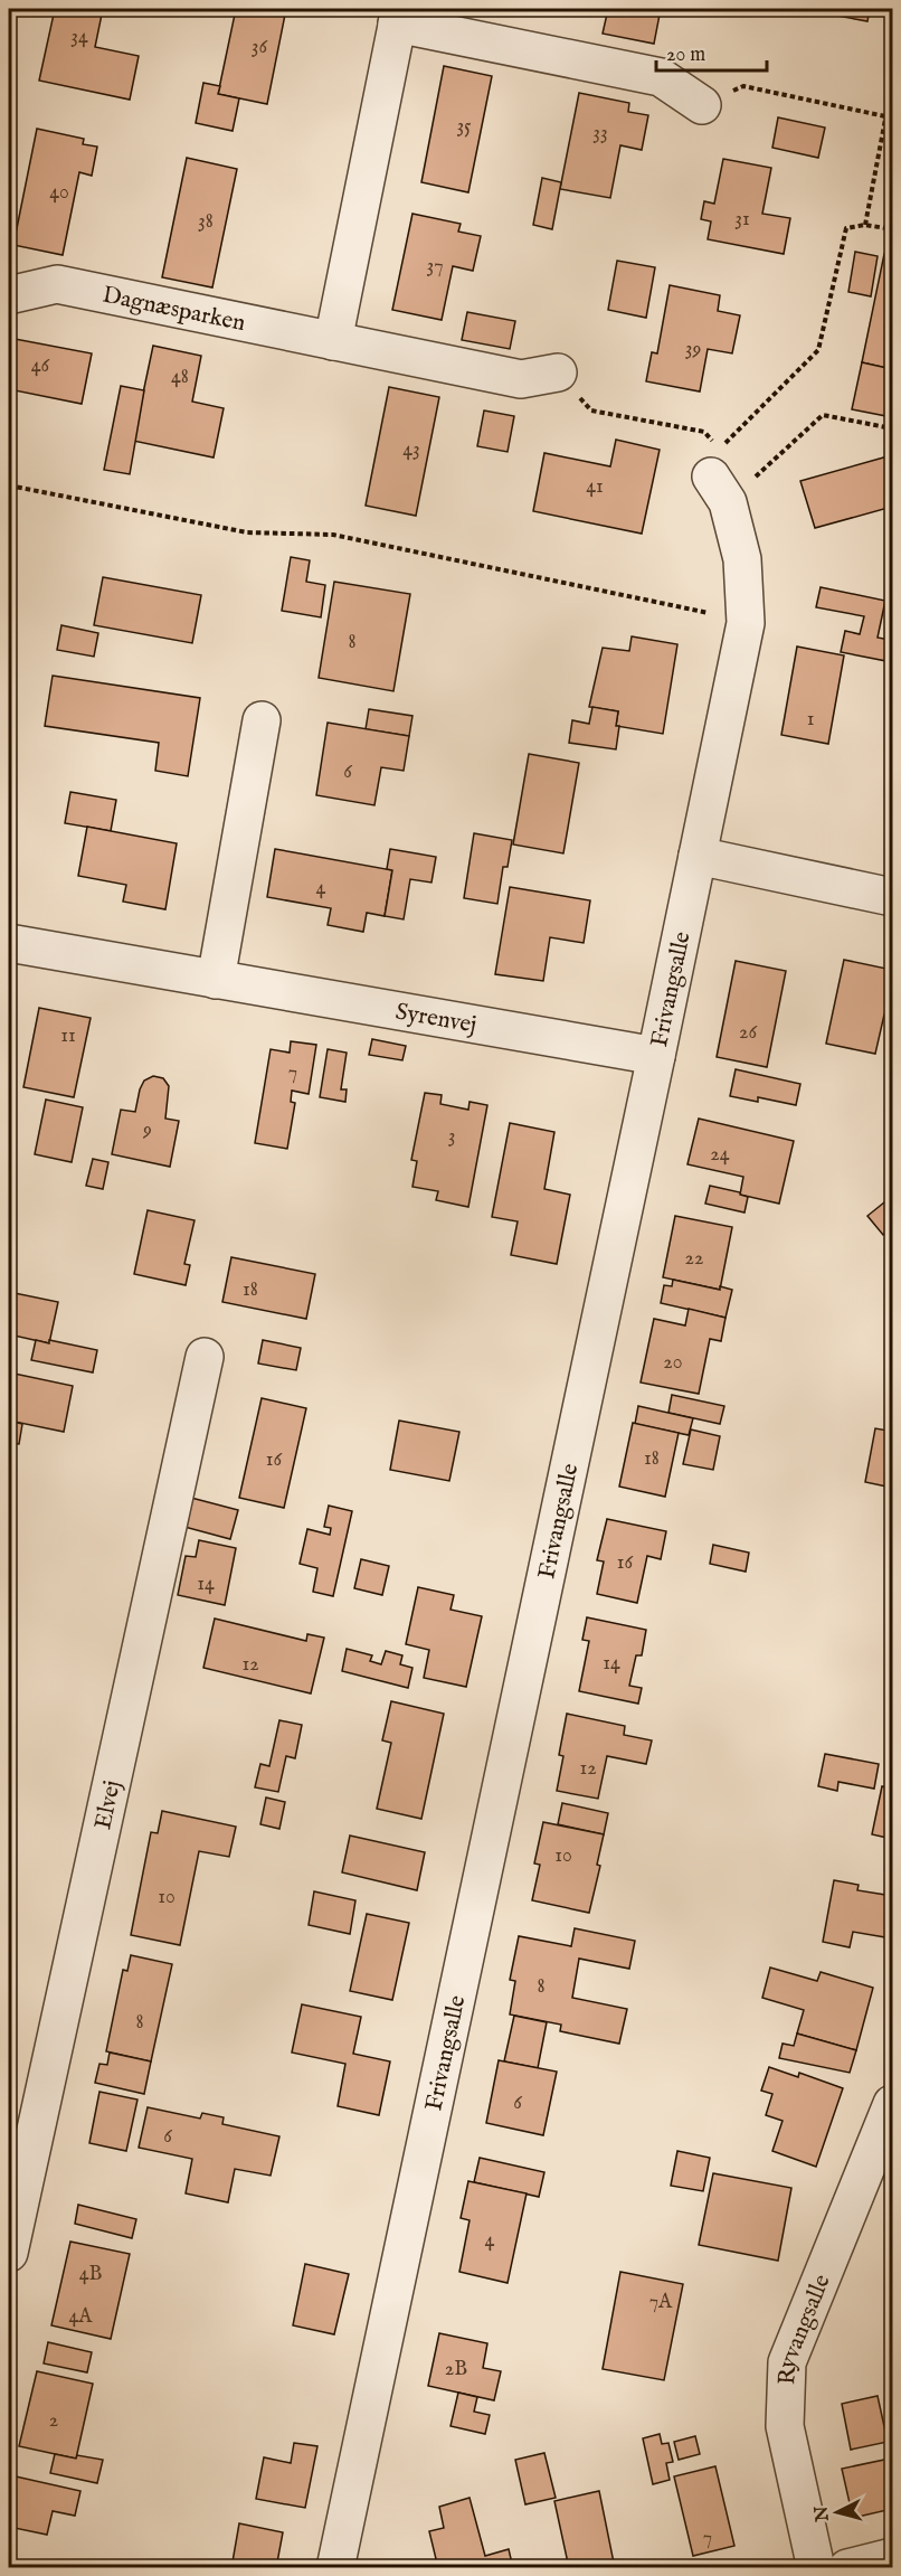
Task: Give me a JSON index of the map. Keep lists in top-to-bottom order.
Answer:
{
  "streets": {
    "street": [
      "Dagnæsparken",
      "Frivangsalle",
      "Syrenvej",
      "Elvej",
      "Ryvangsalle"
    ]
  },
  "crossings": [
    ["Frivangsalle", "Syrenvej"]
  ],
  "house_numbers": [
    "34",
    "36",
    "35",
    "33",
    "40",
    "31",
    "38",
    "37",
    "39",
    "46",
    "48",
    "43",
    "41",
    "8",
    "1",
    "6",
    "4",
    "26",
    "11",
    "7",
    "9",
    "3",
    "24",
    "22",
    "18",
    "20",
    "18",
    "16",
    "16",
    "14",
    "14",
    "12",
    "12",
    "10",
    "10",
    "8",
    "8",
    "6",
    "6",
    "4",
    "4B",
    "7A",
    "4A",
    "2B",
    "2",
    "7"
  ],
  "scale_bar": "20 m",
  "north": "left"
}
